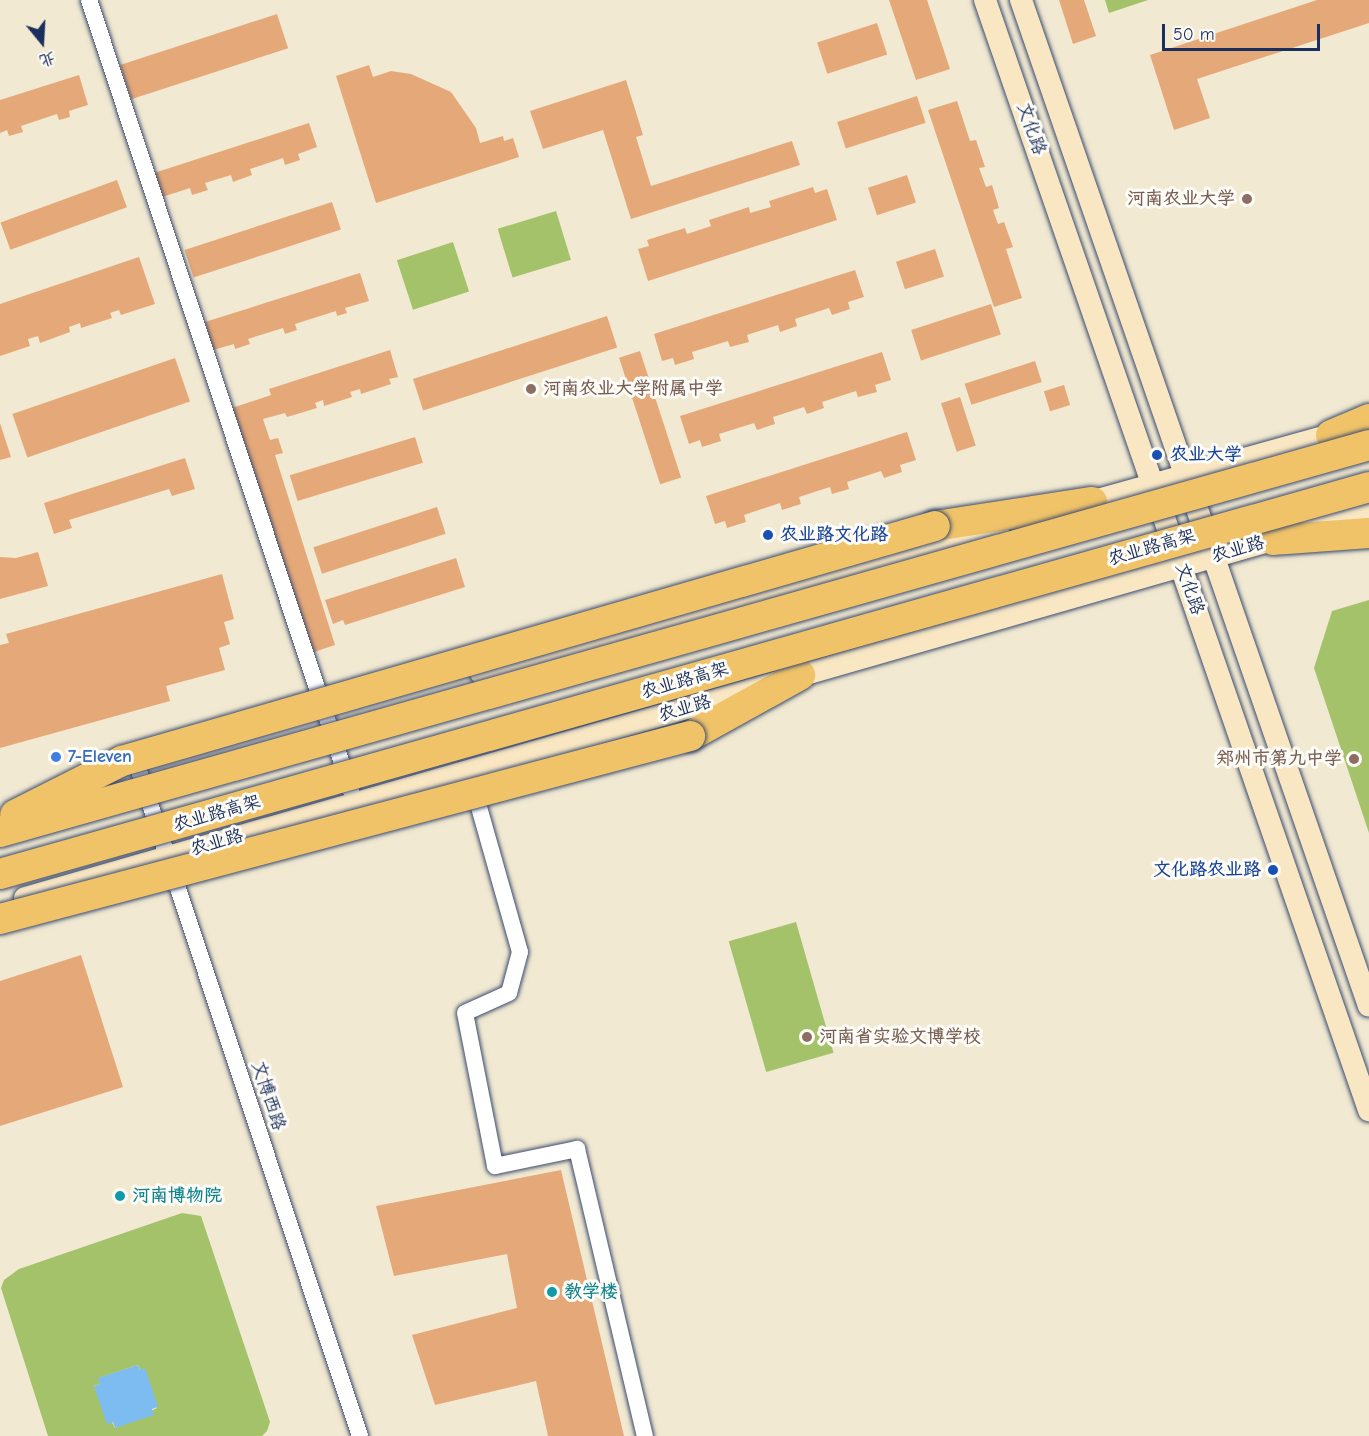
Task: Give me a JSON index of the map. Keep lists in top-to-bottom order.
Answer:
{
  "streets": {
    "highway": ["农业路高架"],
    "street": ["文化路", "农业路", "文博西路"]
  },
  "crossings": [
    ["文化路", "农业路"],
    ["农业路", "文博西路"]
  ],
  "places": [
    "河南农业大学",
    "河南农业大学附属中学",
    "农业大学",
    "农业路文化路",
    "7-Eleven",
    "郑州市第九中学",
    "文化路农业路",
    "河南省实验文博学校",
    "河南博物院",
    "教学楼"
  ],
  "scale_bar": "50 m",
  "north": "bottom"
}
